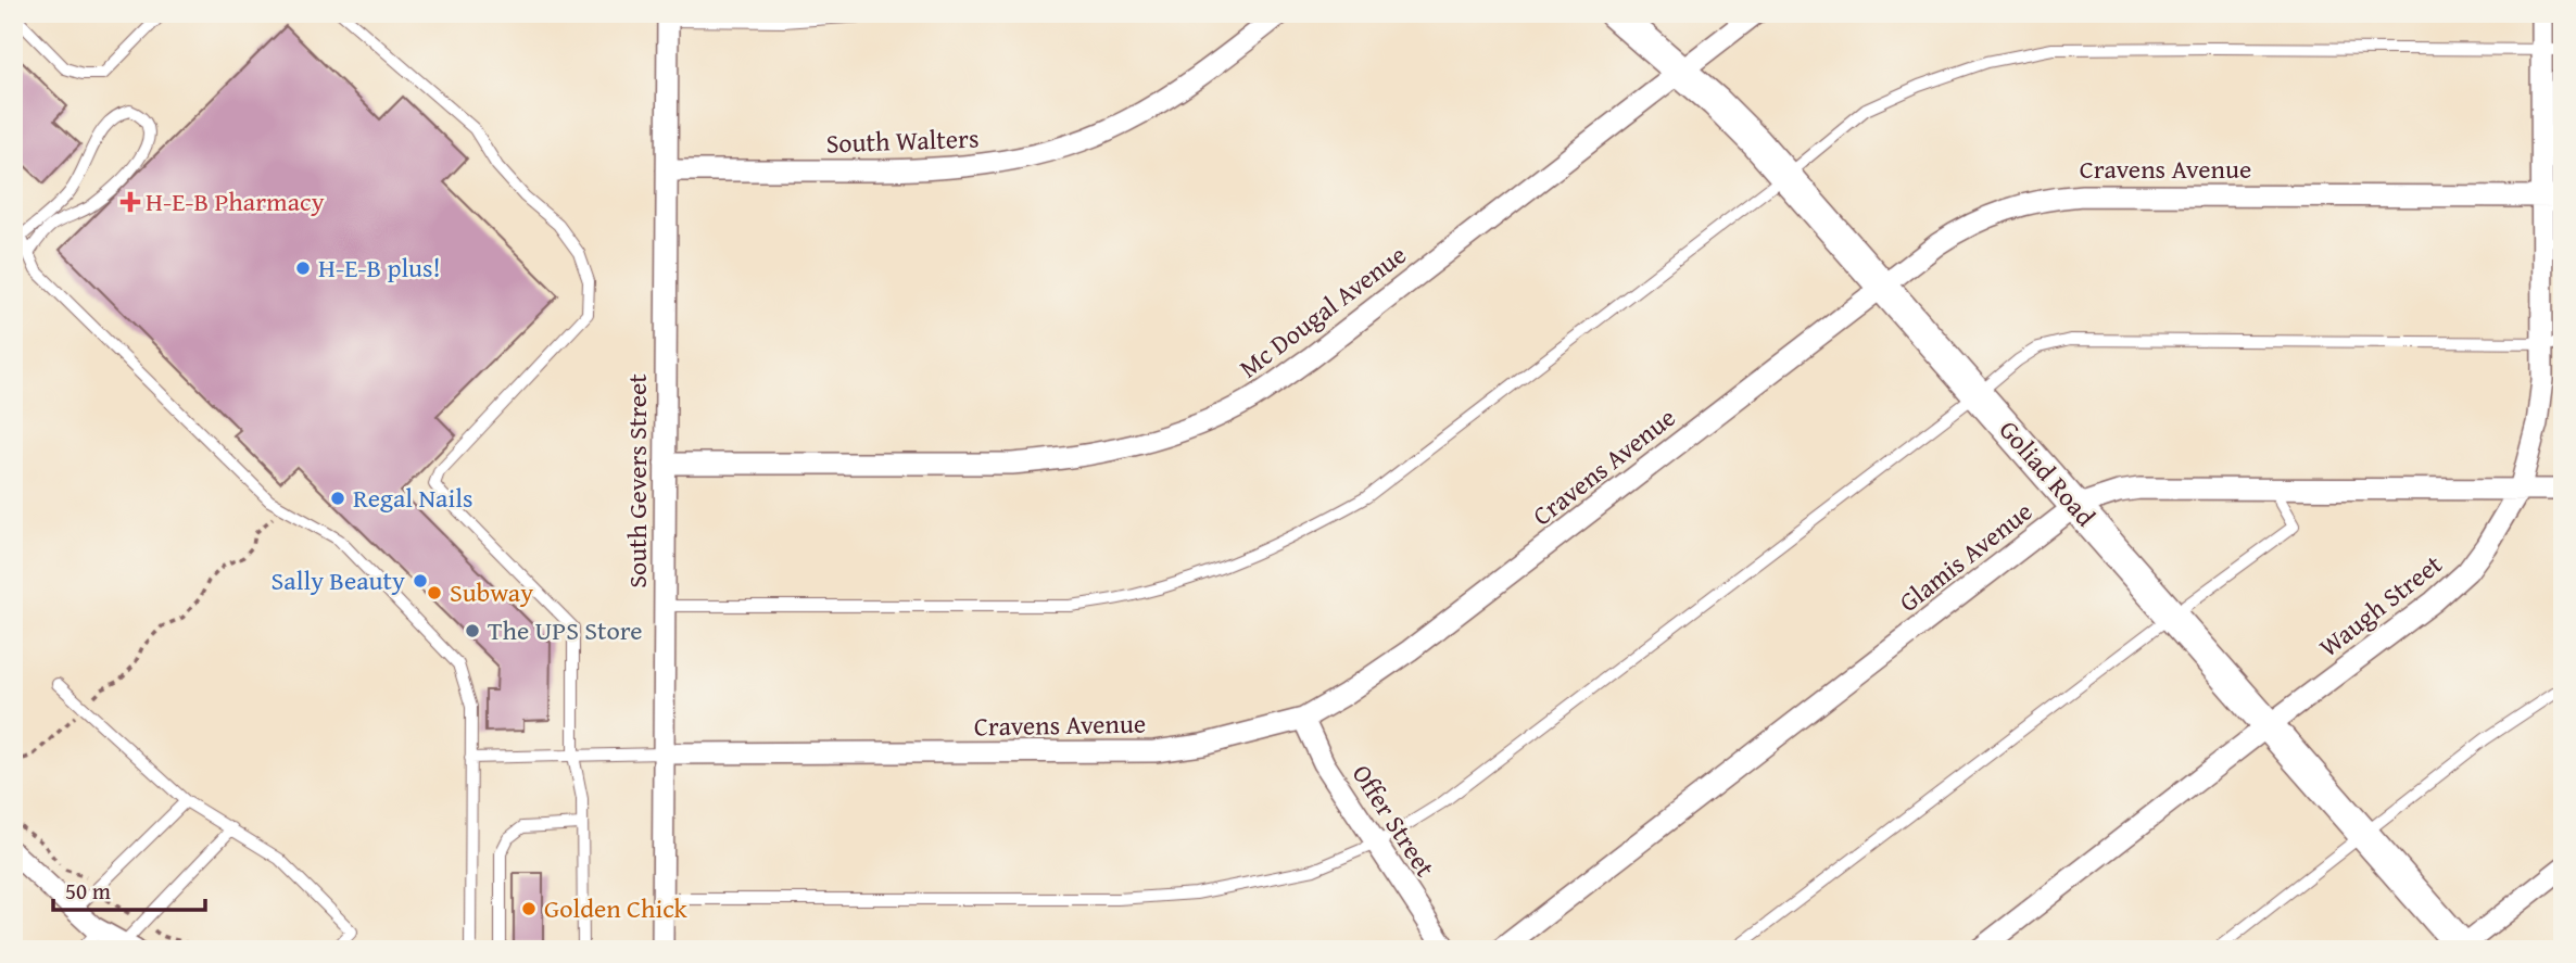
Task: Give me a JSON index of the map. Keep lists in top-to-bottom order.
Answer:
{
  "streets": {
    "main road": ["Goliad Road"],
    "street": [
      "South Walters",
      "Cravens Avenue",
      "Mc Dougal Avenue",
      "South Gevers Street",
      "Glamis Avenue",
      "Waugh Street",
      "Offer Street"
    ]
  },
  "crossings": [
    ["South Walters", "South Gevers Street"],
    ["Cravens Avenue", "Goliad Road"],
    ["Cravens Avenue", "South Gevers Street"],
    ["Cravens Avenue", "Waugh Street"],
    ["Cravens Avenue", "Offer Street"],
    ["Mc Dougal Avenue", "Goliad Road"],
    ["Mc Dougal Avenue", "South Gevers Street"],
    ["Goliad Road", "Glamis Avenue"],
    ["Goliad Road", "Waugh Street"],
    ["Glamis Avenue", "Waugh Street"]
  ],
  "places": {
    "health": ["H-E-B Pharmacy"],
    "other": [
      "H-E-B plus!",
      "Regal Nails",
      "Sally Beauty",
      "Subway",
      "The UPS Store",
      "Golden Chick"
    ]
  },
  "scale_bar": "50 m"
}
